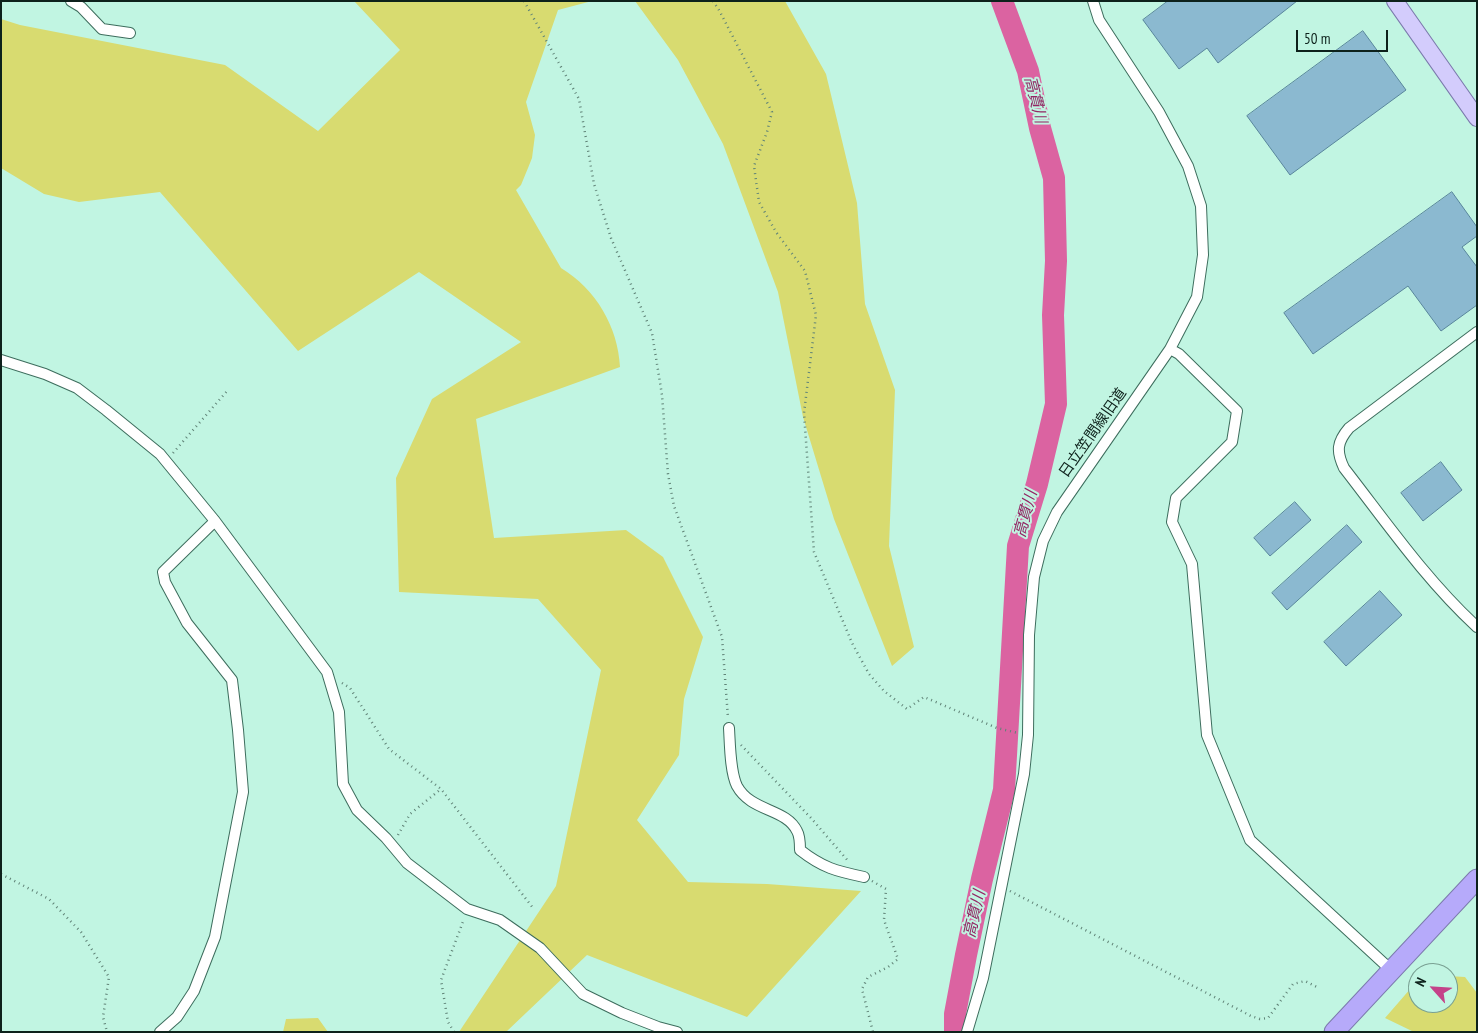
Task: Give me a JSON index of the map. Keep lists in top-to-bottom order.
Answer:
{
  "streets": {
    "street": ["日立笠間線旧道"]
  },
  "water": ["高貫川"],
  "scale_bar": "50 m",
  "north": "top left"
}
